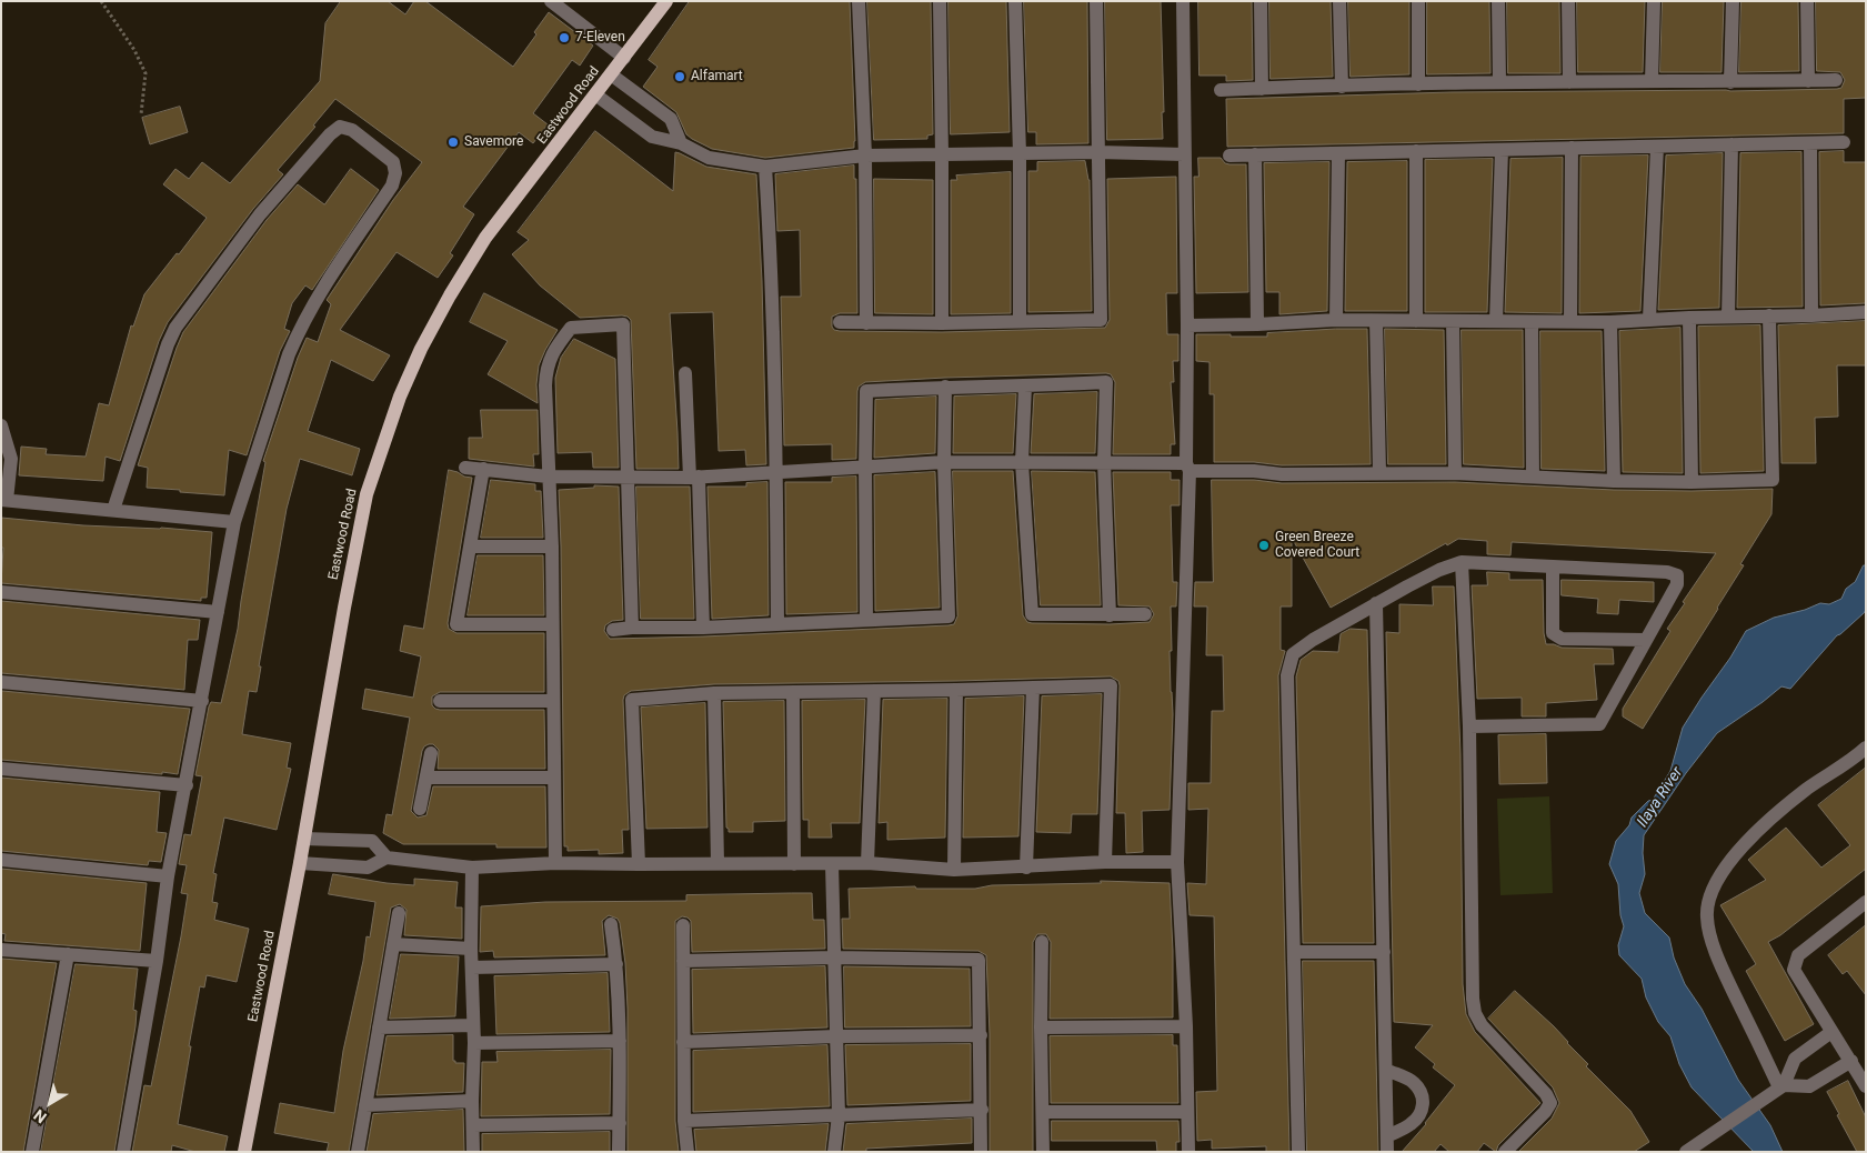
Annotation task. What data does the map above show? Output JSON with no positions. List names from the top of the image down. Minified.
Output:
{"streets":{"main road":["Eastwood Road"]},"water":["Ilaya River"],"places":["7-Eleven","Alfamart","Savemore","Green Breeze Covered Court"],"north":"bottom left"}
